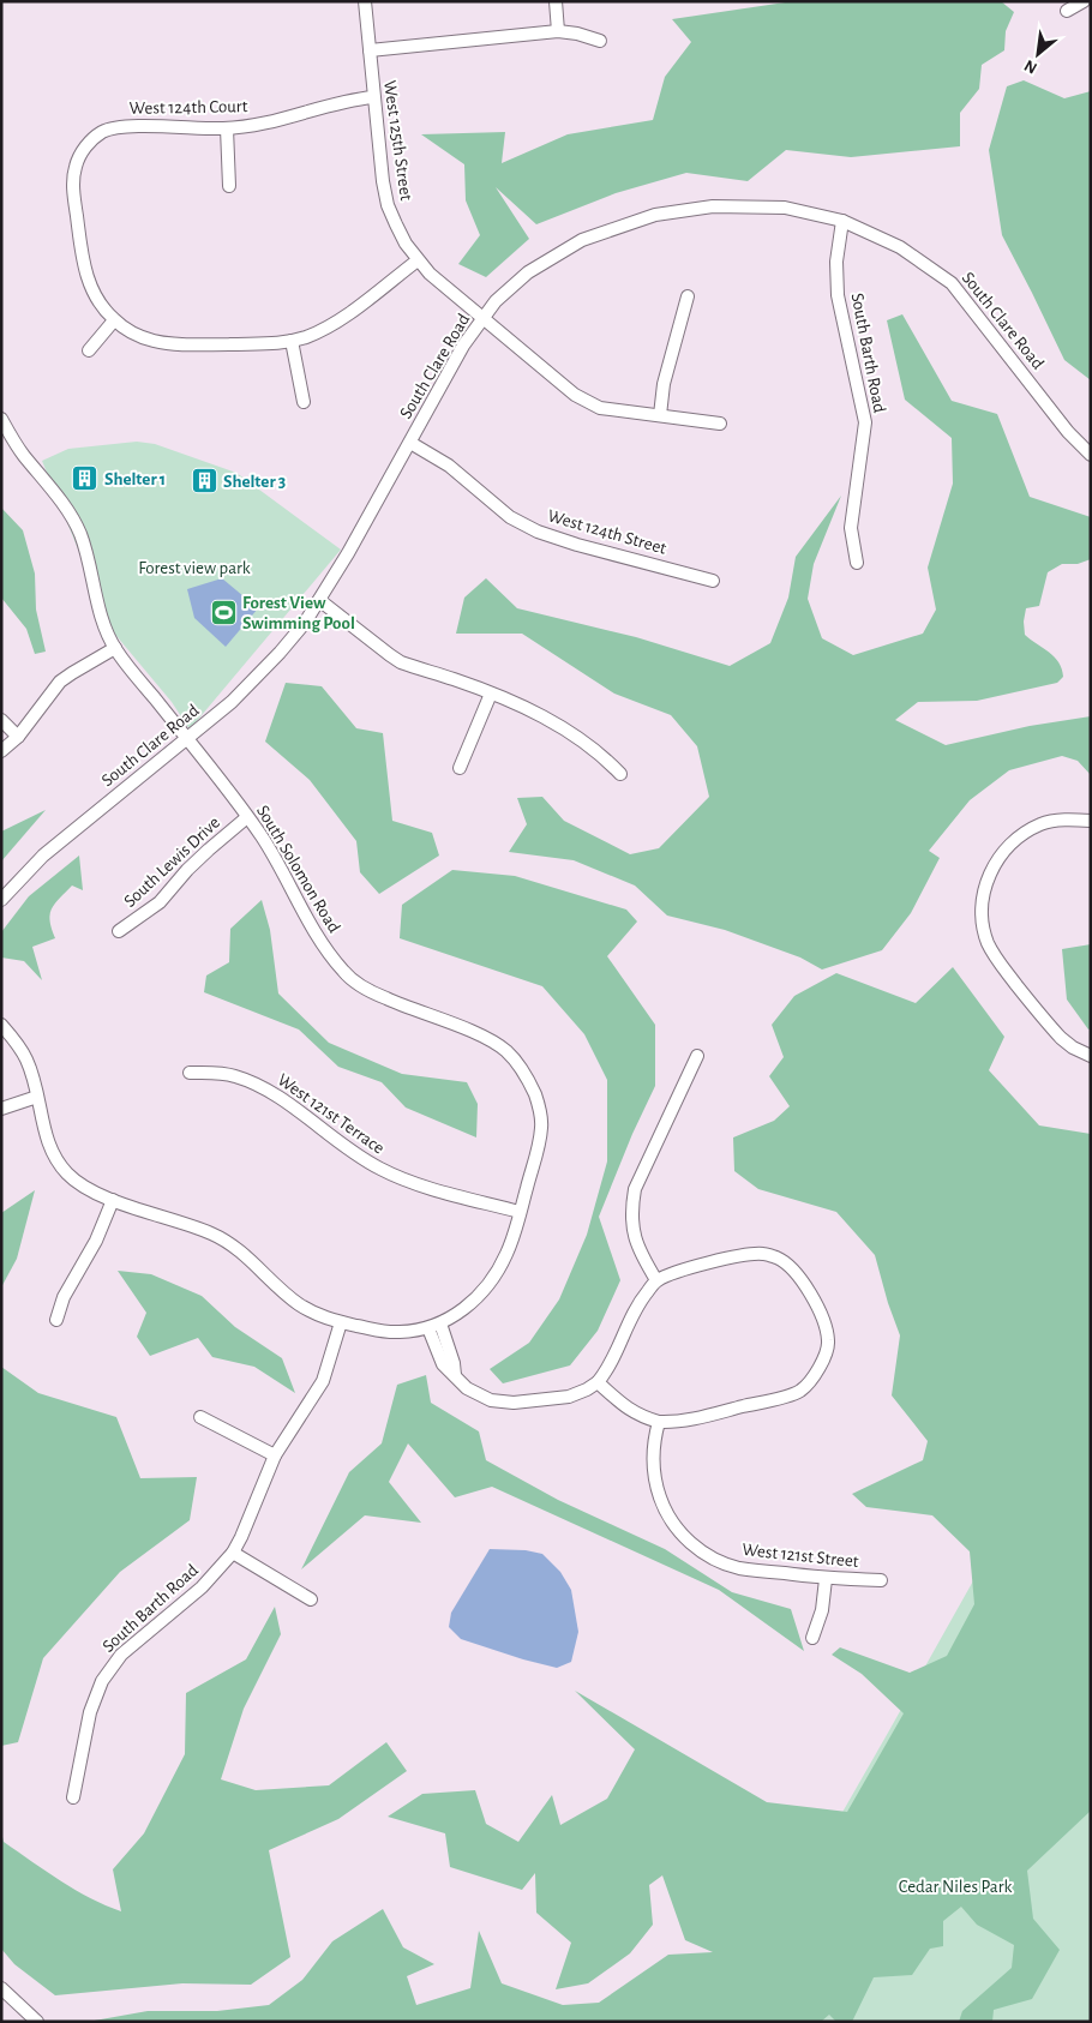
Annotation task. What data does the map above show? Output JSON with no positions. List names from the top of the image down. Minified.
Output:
{"streets":{"street":["West 124th Court","West 125th Street","South Clare Road","South Barth Road","West 124th Street","South Lewis Drive","South Solomon Road","West 121st Terrace","West 121st Street"]},"crossings":[["West 124th Court","West 125th Street"],["West 125th Street","South Clare Road"],["South Clare Road","South Barth Road"],["South Clare Road","West 124th Street"],["South Clare Road","South Solomon Road"],["South Lewis Drive","South Solomon Road"],["South Solomon Road","West 121st Terrace"]],"parks":["Forest view park","Cedar Niles Park"],"places":{"building":["Shelter 1","Shelter 3"],"sports":["Forest View Swimming Pool"]},"north":"bottom left"}
